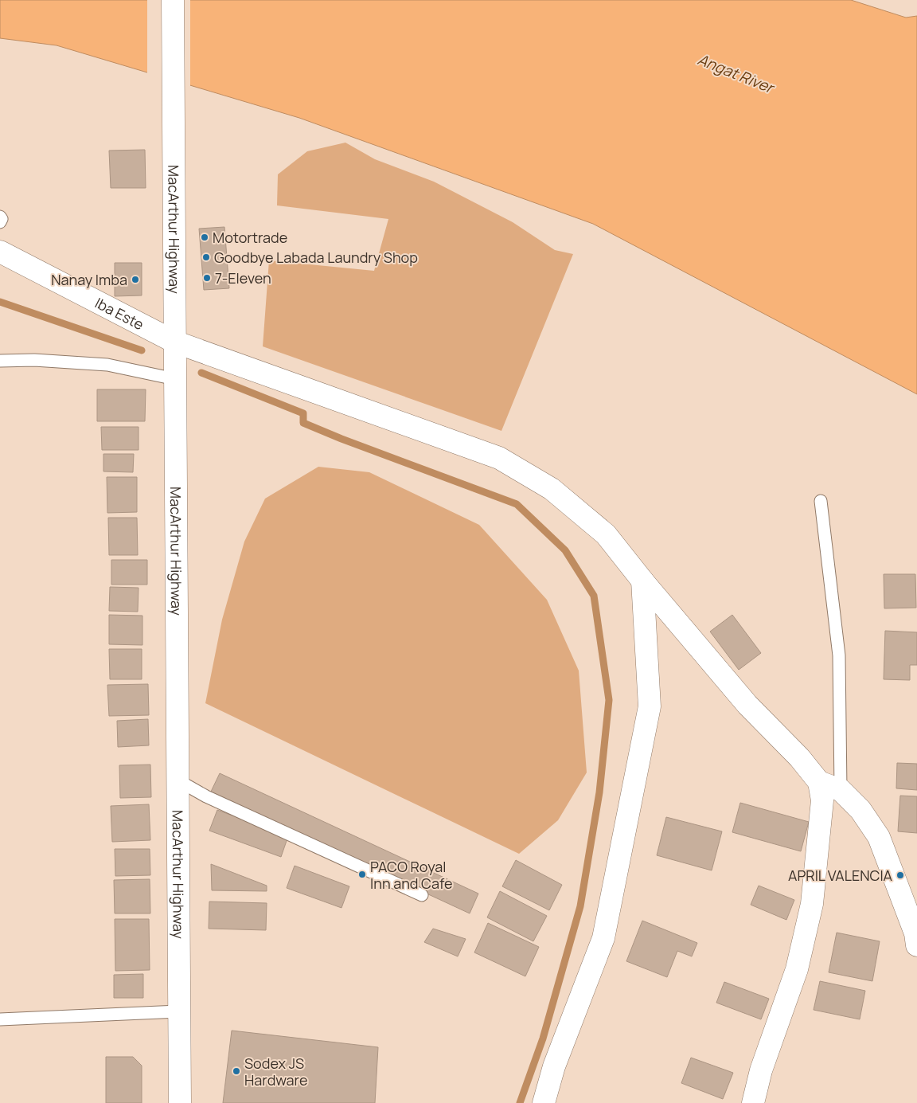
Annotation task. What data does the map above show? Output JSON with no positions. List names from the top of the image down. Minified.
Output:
{"streets":{"main road":["MacArthur Highway","Iba Este"]},"crossings":[["MacArthur Highway","Iba Este"]],"water":["Angat River"],"places":["Motortrade","Goodbye Labada Laundry Shop","7-Eleven","Nanay Imba","PACO Royal Inn and Cafe","APRIL VALENCIA","Sodex JS Hardware"]}
